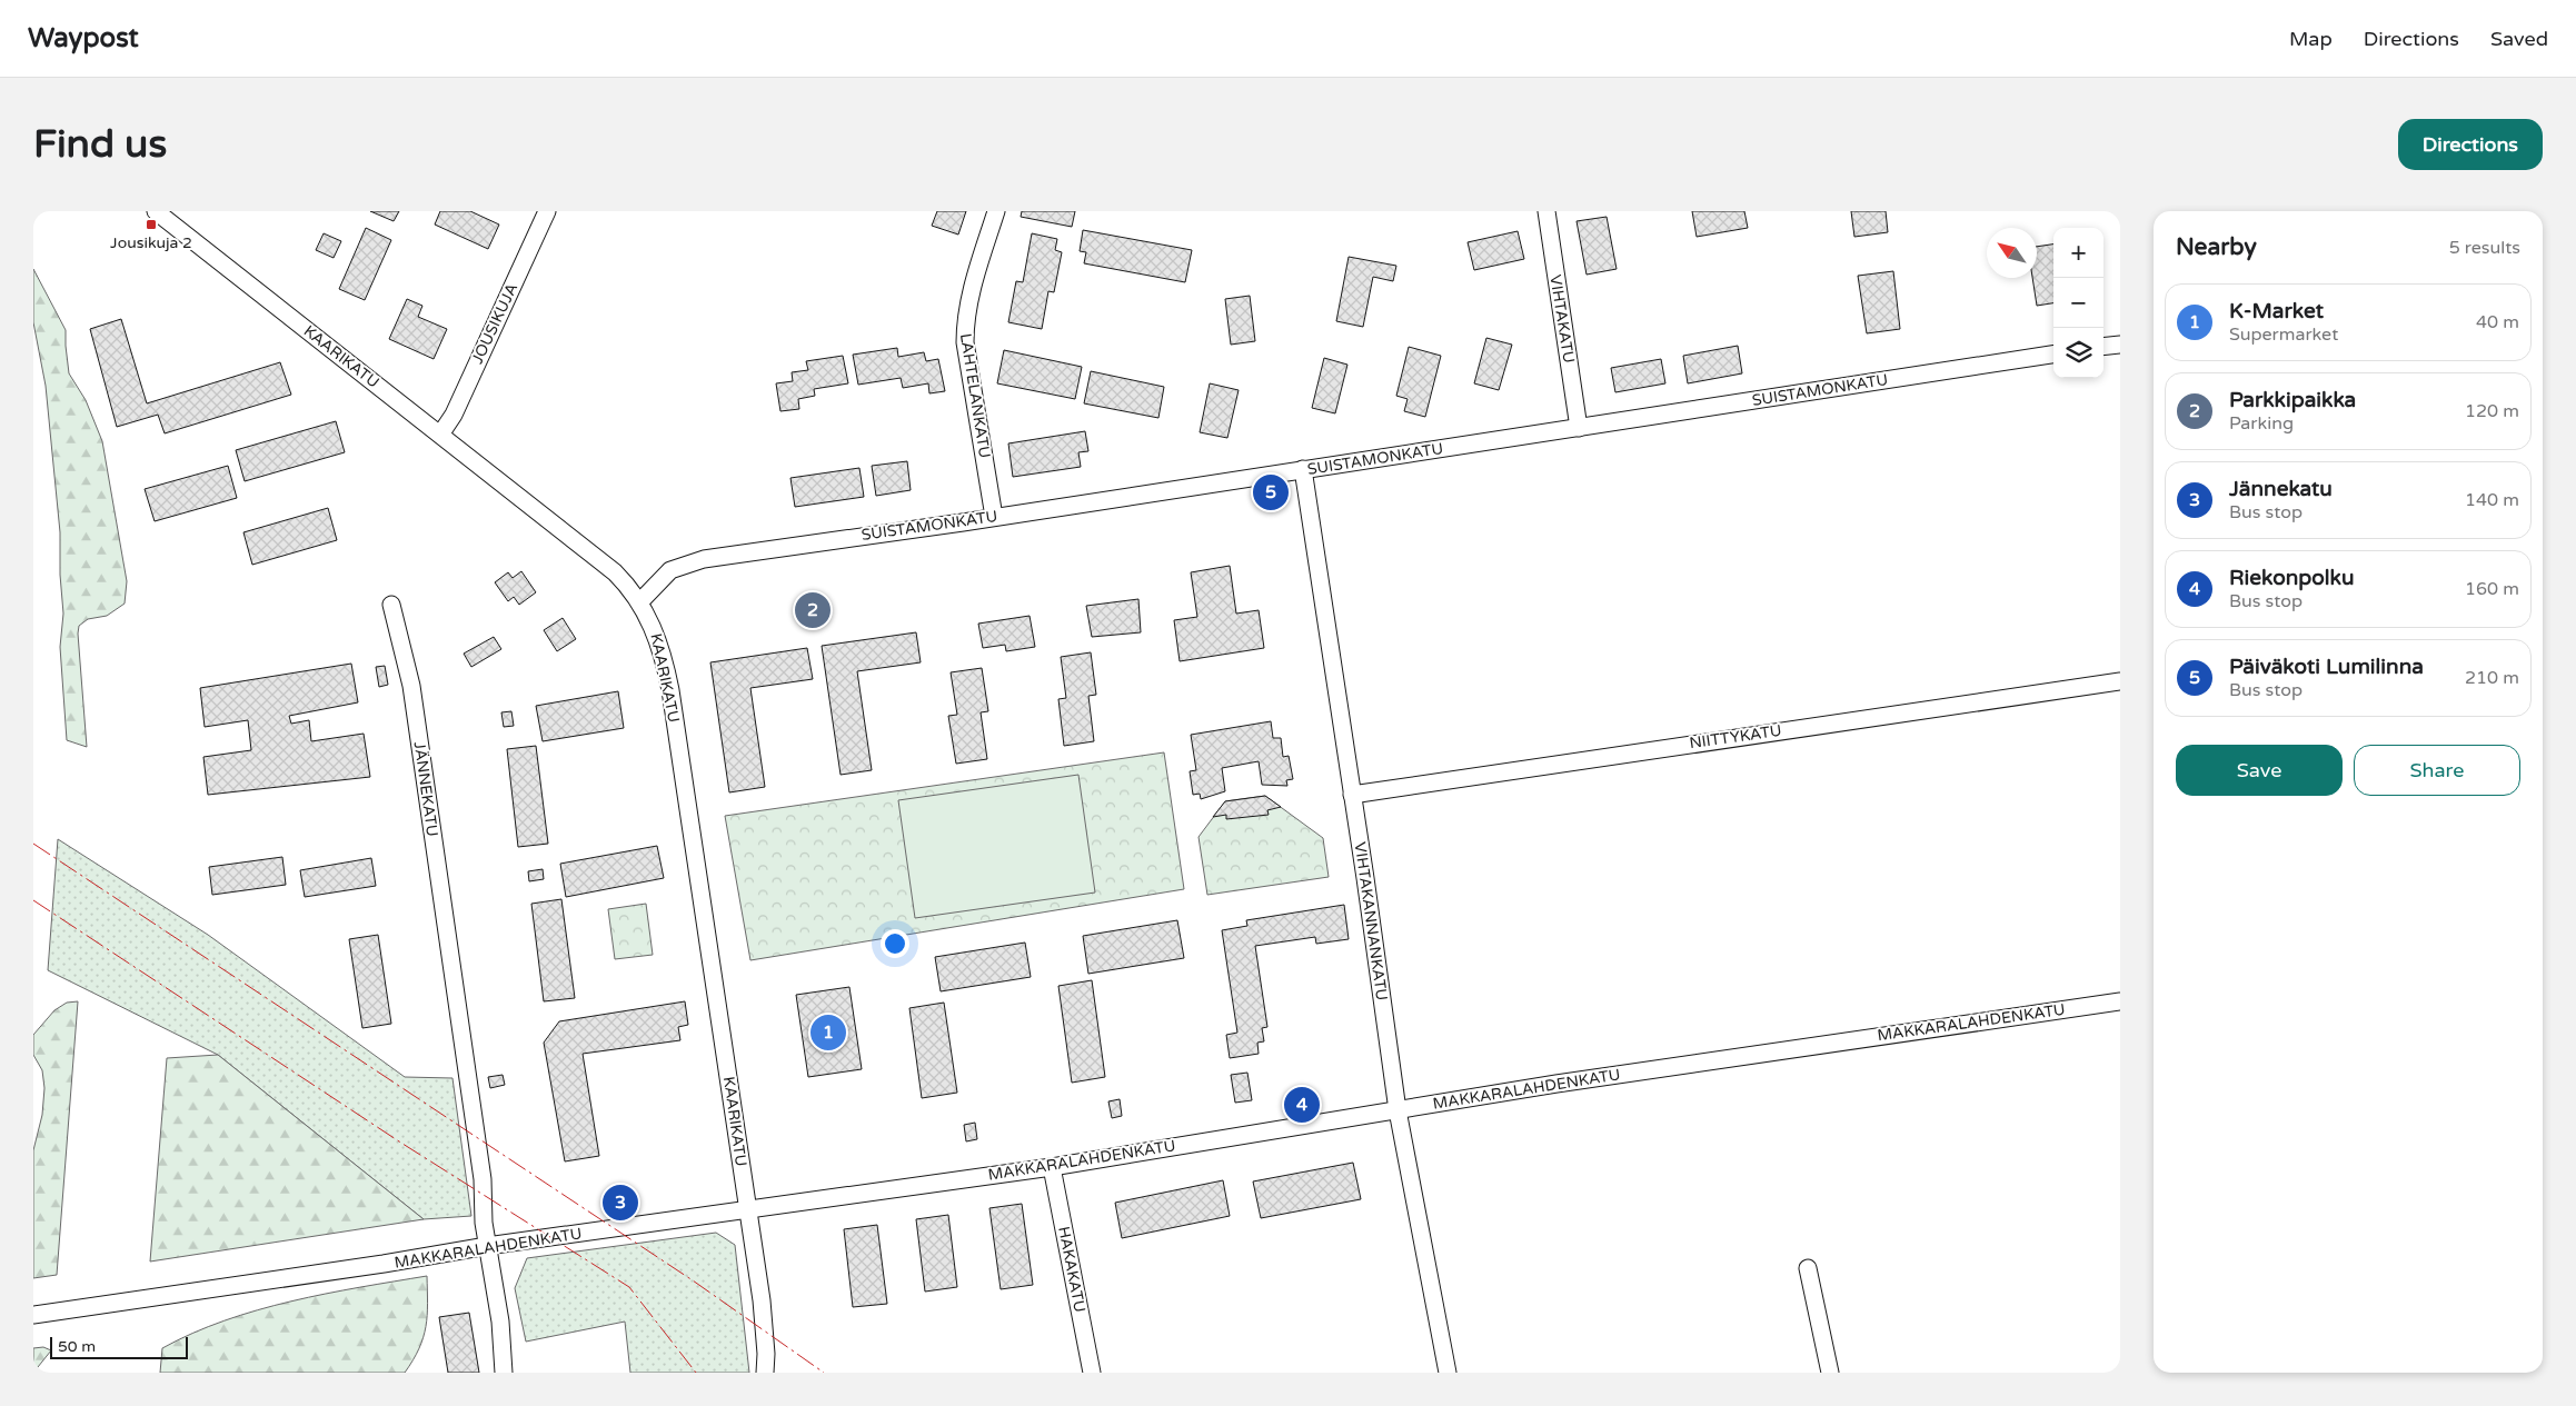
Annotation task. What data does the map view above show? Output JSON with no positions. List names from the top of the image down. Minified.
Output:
{"streets":{"street":["VIHTAKATU","JOUSIKUJA","KAARIKATU","SUISTAMONKATU","LAHTELANKATU","NIITTYKATU","JÄNNEKATU","VIHTAKANNANKATU","MAKKARALAHDENKATU","HAKAKATU"]},"crossings":[["VIHTAKATU","SUISTAMONKATU"],["JOUSIKUJA","KAARIKATU"],["KAARIKATU","SUISTAMONKATU"],["KAARIKATU","MAKKARALAHDENKATU"],["SUISTAMONKATU","LAHTELANKATU"],["SUISTAMONKATU","VIHTAKANNANKATU"],["NIITTYKATU","VIHTAKANNANKATU"],["JÄNNEKATU","MAKKARALAHDENKATU"],["VIHTAKANNANKATU","MAKKARALAHDENKATU"],["MAKKARALAHDENKATU","HAKAKATU"]],"places":{"transit":["Jousikuja 2"]},"scale_bar":"50 m","north":"top left","page":{"header":"Waypost","nav":["Map","Directions","Saved"],"buttons":["Directions",["Save","Share"]],"title":"Find us","heading":["Nearby","5 results"],"map_buttons":["+","−"],"list":[{"mark":"1","name":"K-Market","note":"Supermarket","value":"40 m"},{"mark":"2","name":"Parkkipaikka","note":"Parking","value":"120 m"},{"mark":"3","name":"Jännekatu","note":"Bus stop","value":"140 m"},{"mark":"4","name":"Riekonpolku","note":"Bus stop","value":"160 m"},{"mark":"5","name":"Päiväkoti Lumilinna","note":"Bus stop","value":"210 m"}],"pins":["5","2","1","4","3"],"scale":"50 m"}}
